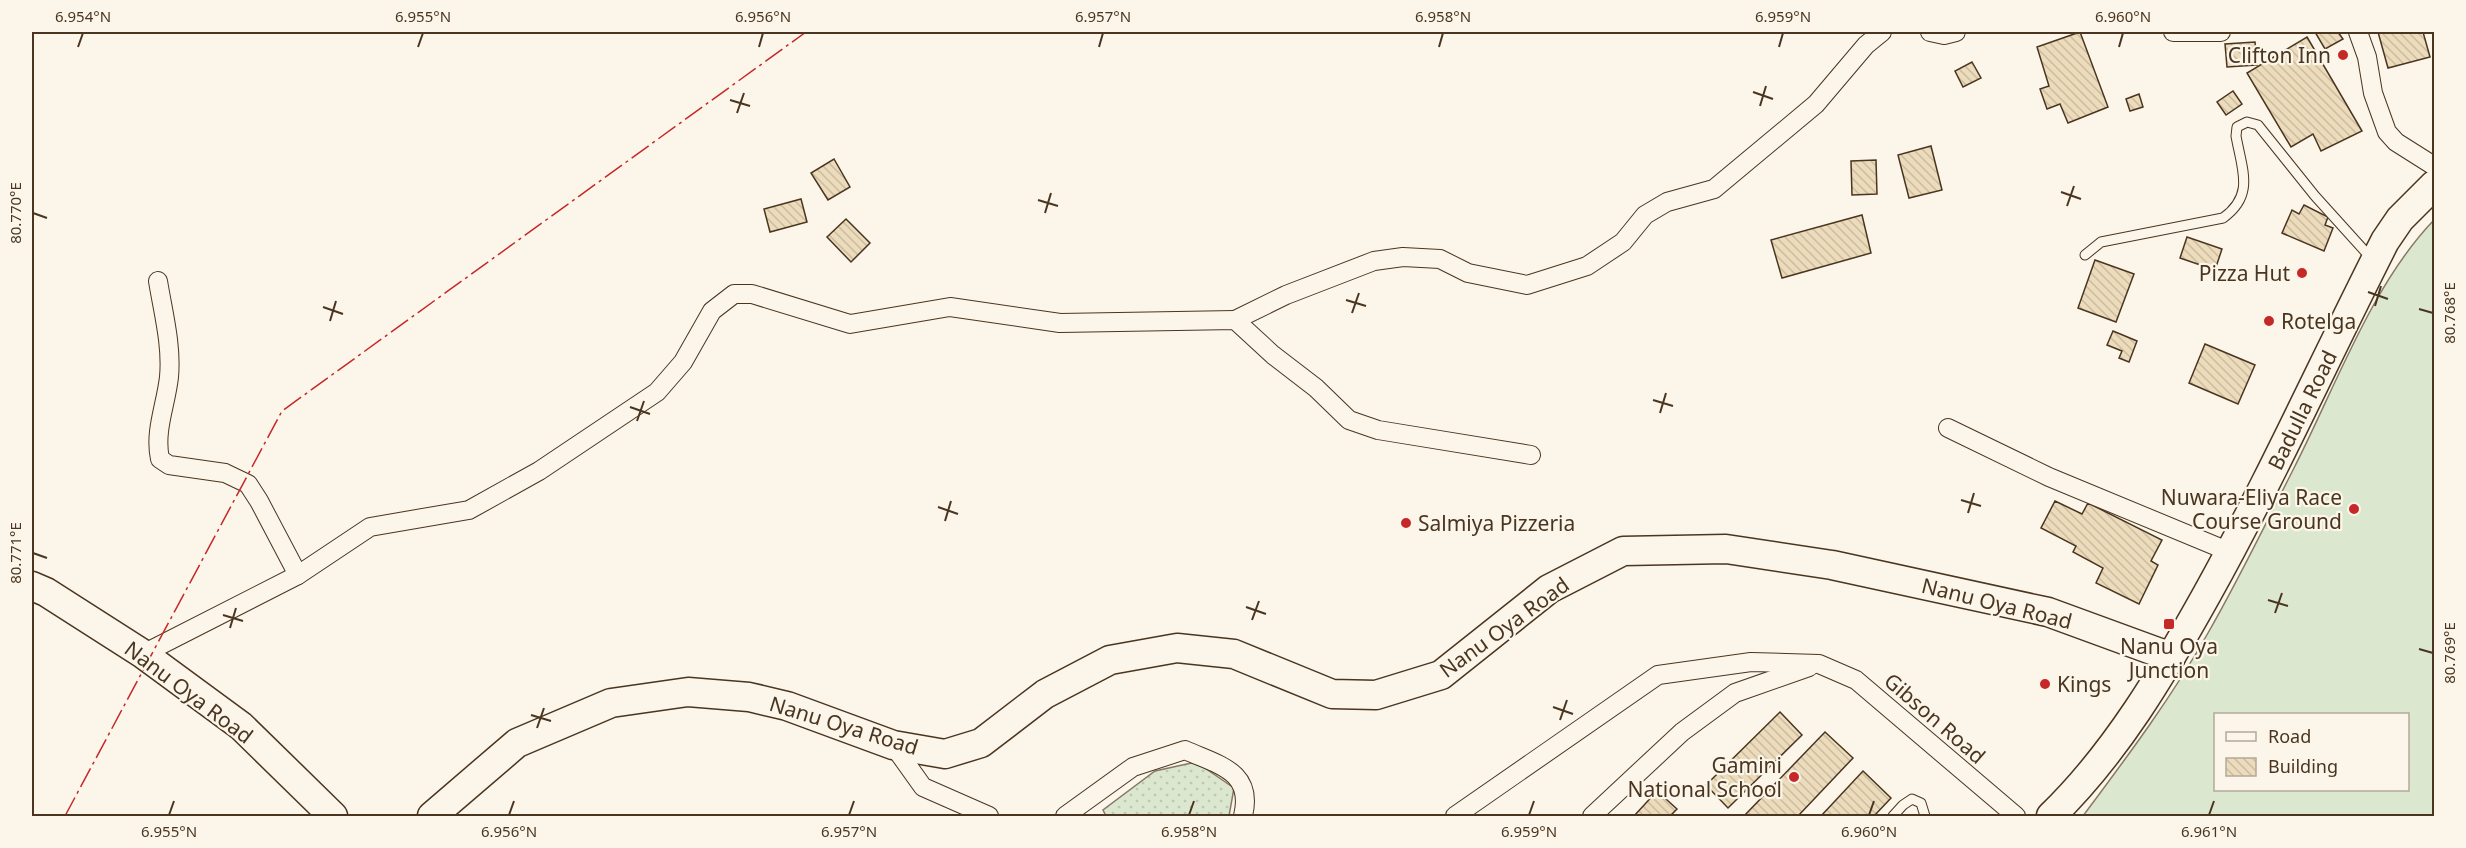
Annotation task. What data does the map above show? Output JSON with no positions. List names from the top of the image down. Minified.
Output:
{"streets":{"highway":["Badulla Road","Nanu Oya Road"],"street":["Gibson Road"]},"crossings":[["Badulla Road","Nanu Oya Road"]],"places":{"other":["Clifton Inn","Pizza Hut","Rotelga","Nuwara-Eliya Race Course Ground","Salmiya Pizzeria","Kings","Gamini National School"],"transit":["Nanu Oya Junction"]},"legend":["Road","Building"],"coordinates":["6.954°N","6.955°N","6.956°N","6.957°N","6.958°N","6.959°N","6.960°N","80.770°E","80.768°E","80.771°E","80.769°E","6.961°N"]}
